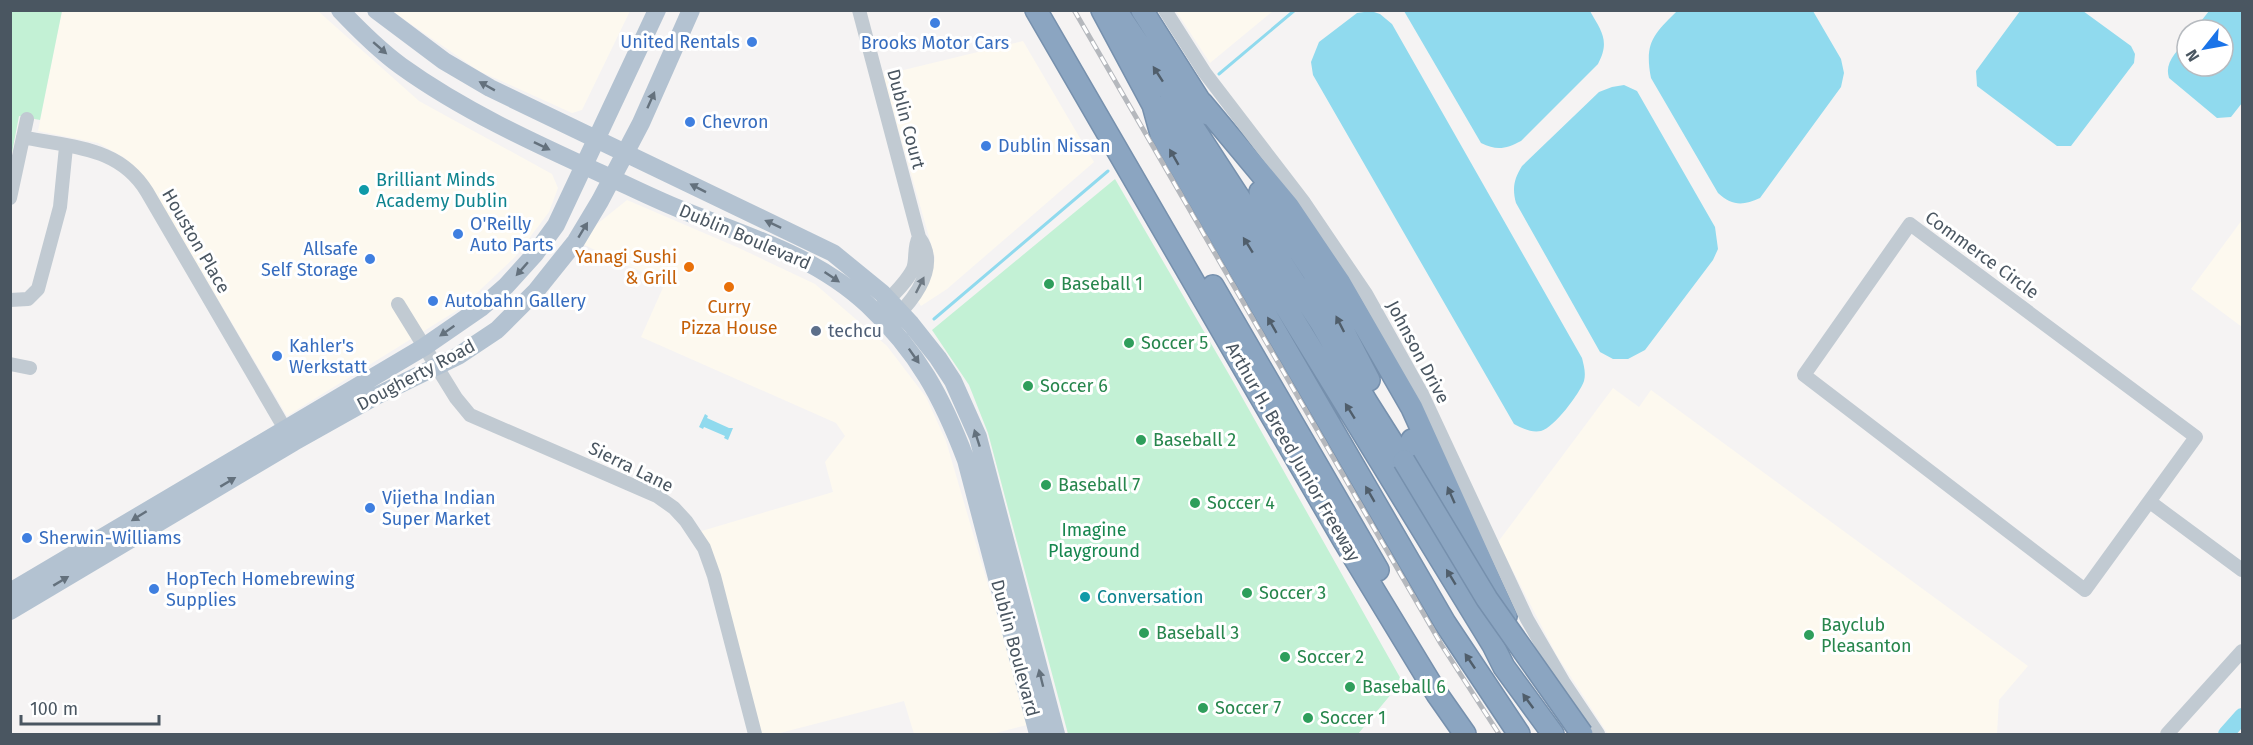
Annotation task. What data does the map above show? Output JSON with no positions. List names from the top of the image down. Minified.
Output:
{"streets":{"highway":["Arthur H. Breed Junior Freeway"],"main road":["Dublin Boulevard","Dougherty Road"],"street":["Dublin Court","Houston Place","Commerce Circle","Johnson Drive","Sierra Lane"]},"crossings":[["Dublin Court","Dublin Boulevard"],["Dublin Boulevard","Dougherty Road"],["Houston Place","Dougherty Road"],["Dougherty Road","Sierra Lane"]],"parks":["Imagine Playground"],"places":["Brooks Motor Cars","United Rentals","Chevron","Dublin Nissan","Brilliant Minds Academy Dublin","O'Reilly Auto Parts","Allsafe Self Storage","Yanagi Sushi & Grill","Baseball 1","Curry Pizza House","Autobahn Gallery","techcu","Soccer 5","Kahler's Werkstatt","Soccer 6","Baseball 2","Baseball 7","Soccer 4","Vijetha Indian Super Market","Sherwin-Williams","HopTech Homebrewing Supplies","Soccer 3","Conversation","Baseball 3","Bayclub Pleasanton","Soccer 2","Baseball 6","Soccer 7","Soccer 1"],"scale_bar":"100 m","north":"bottom left"}
